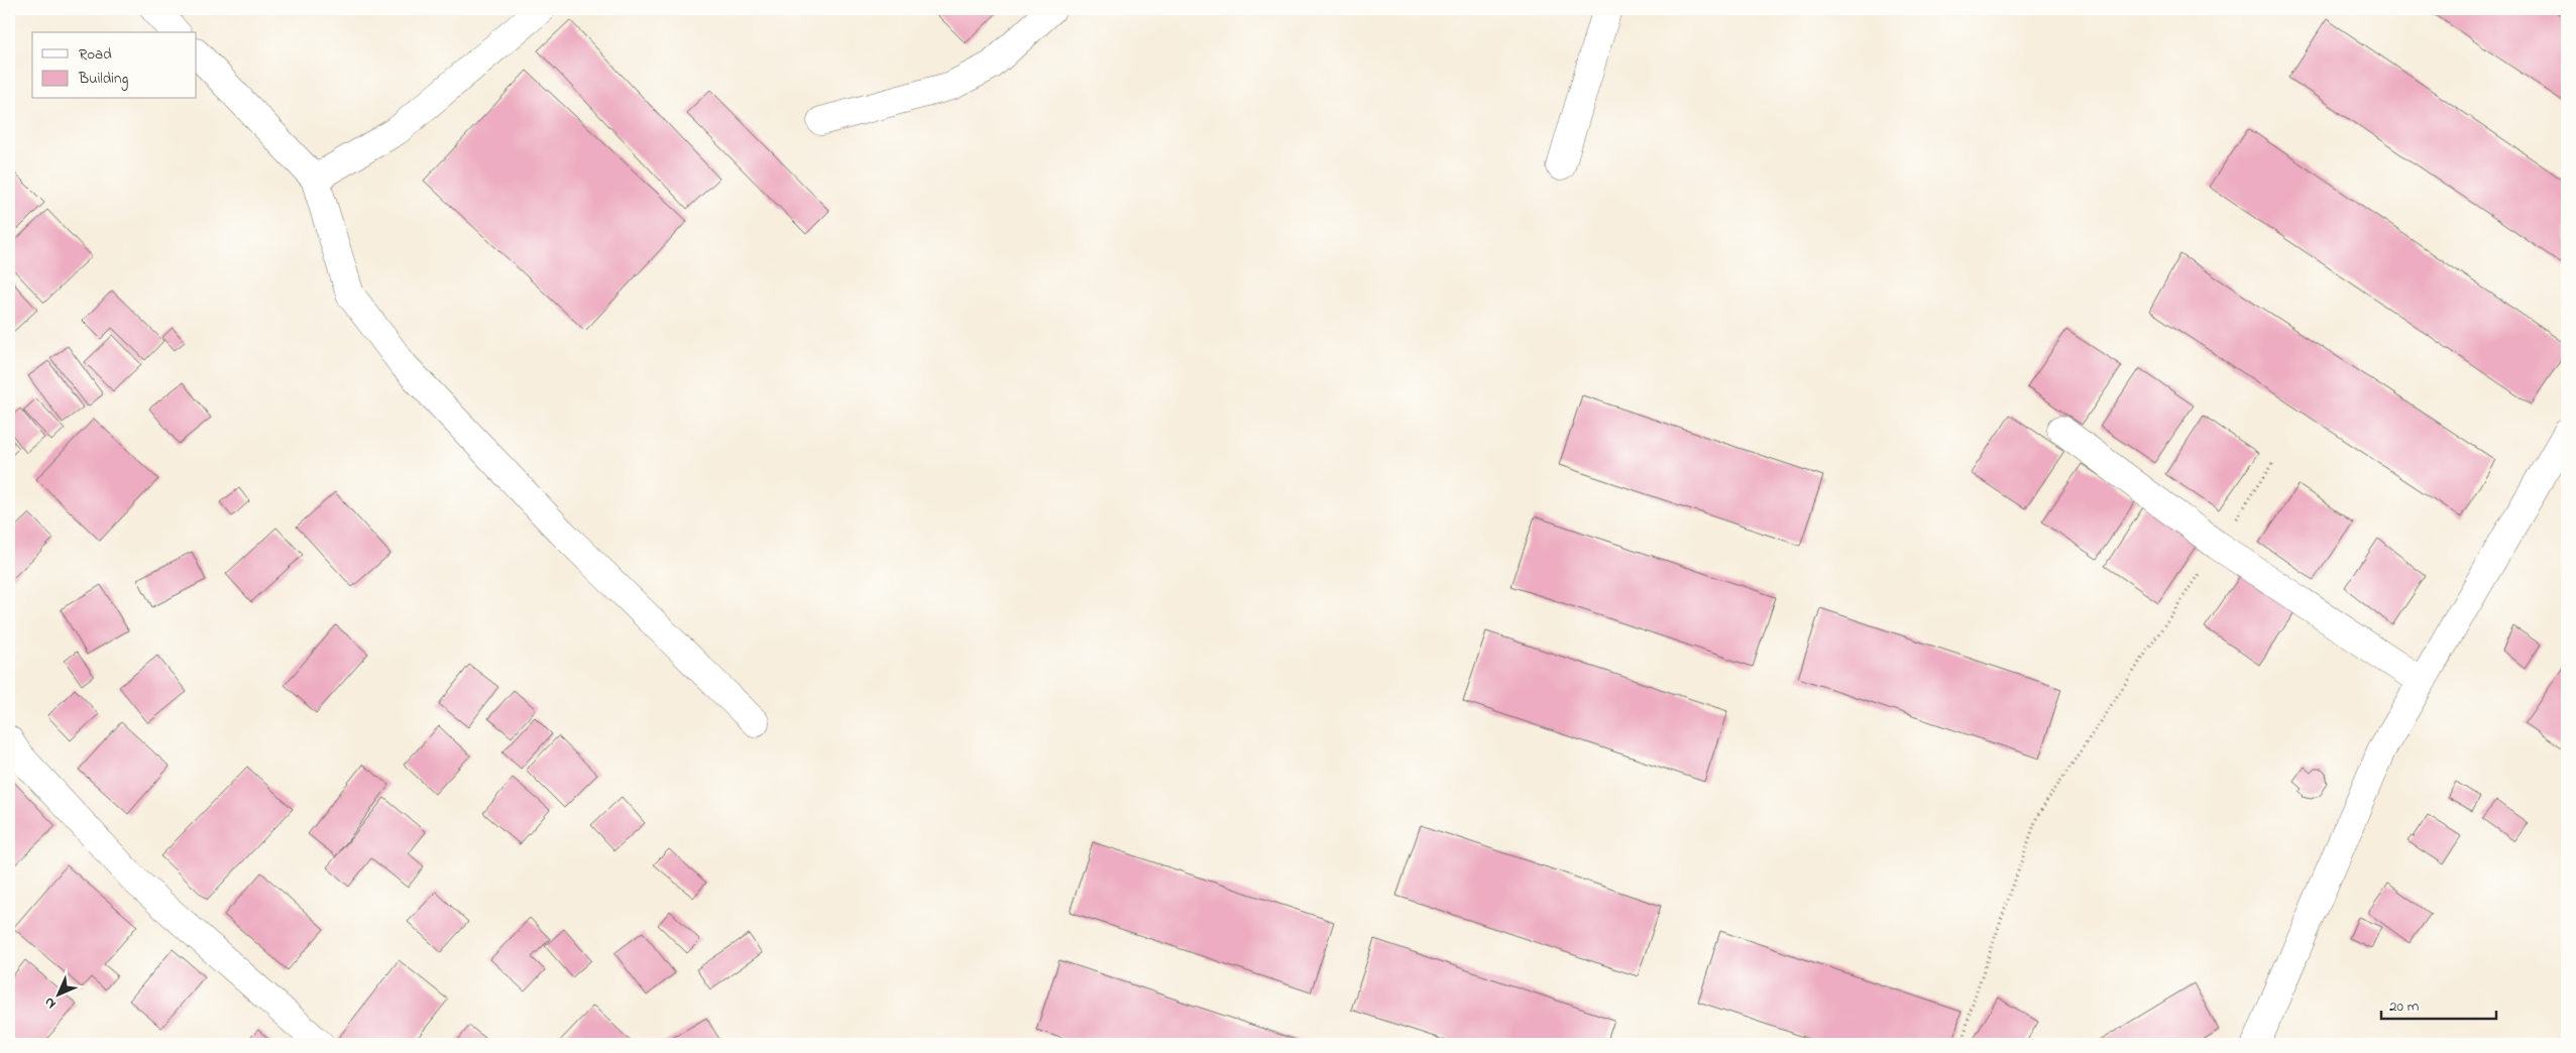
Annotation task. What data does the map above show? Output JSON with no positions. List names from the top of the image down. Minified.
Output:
{"legend":["Road","Building"],"scale_bar":"20 m","north":"bottom left"}
